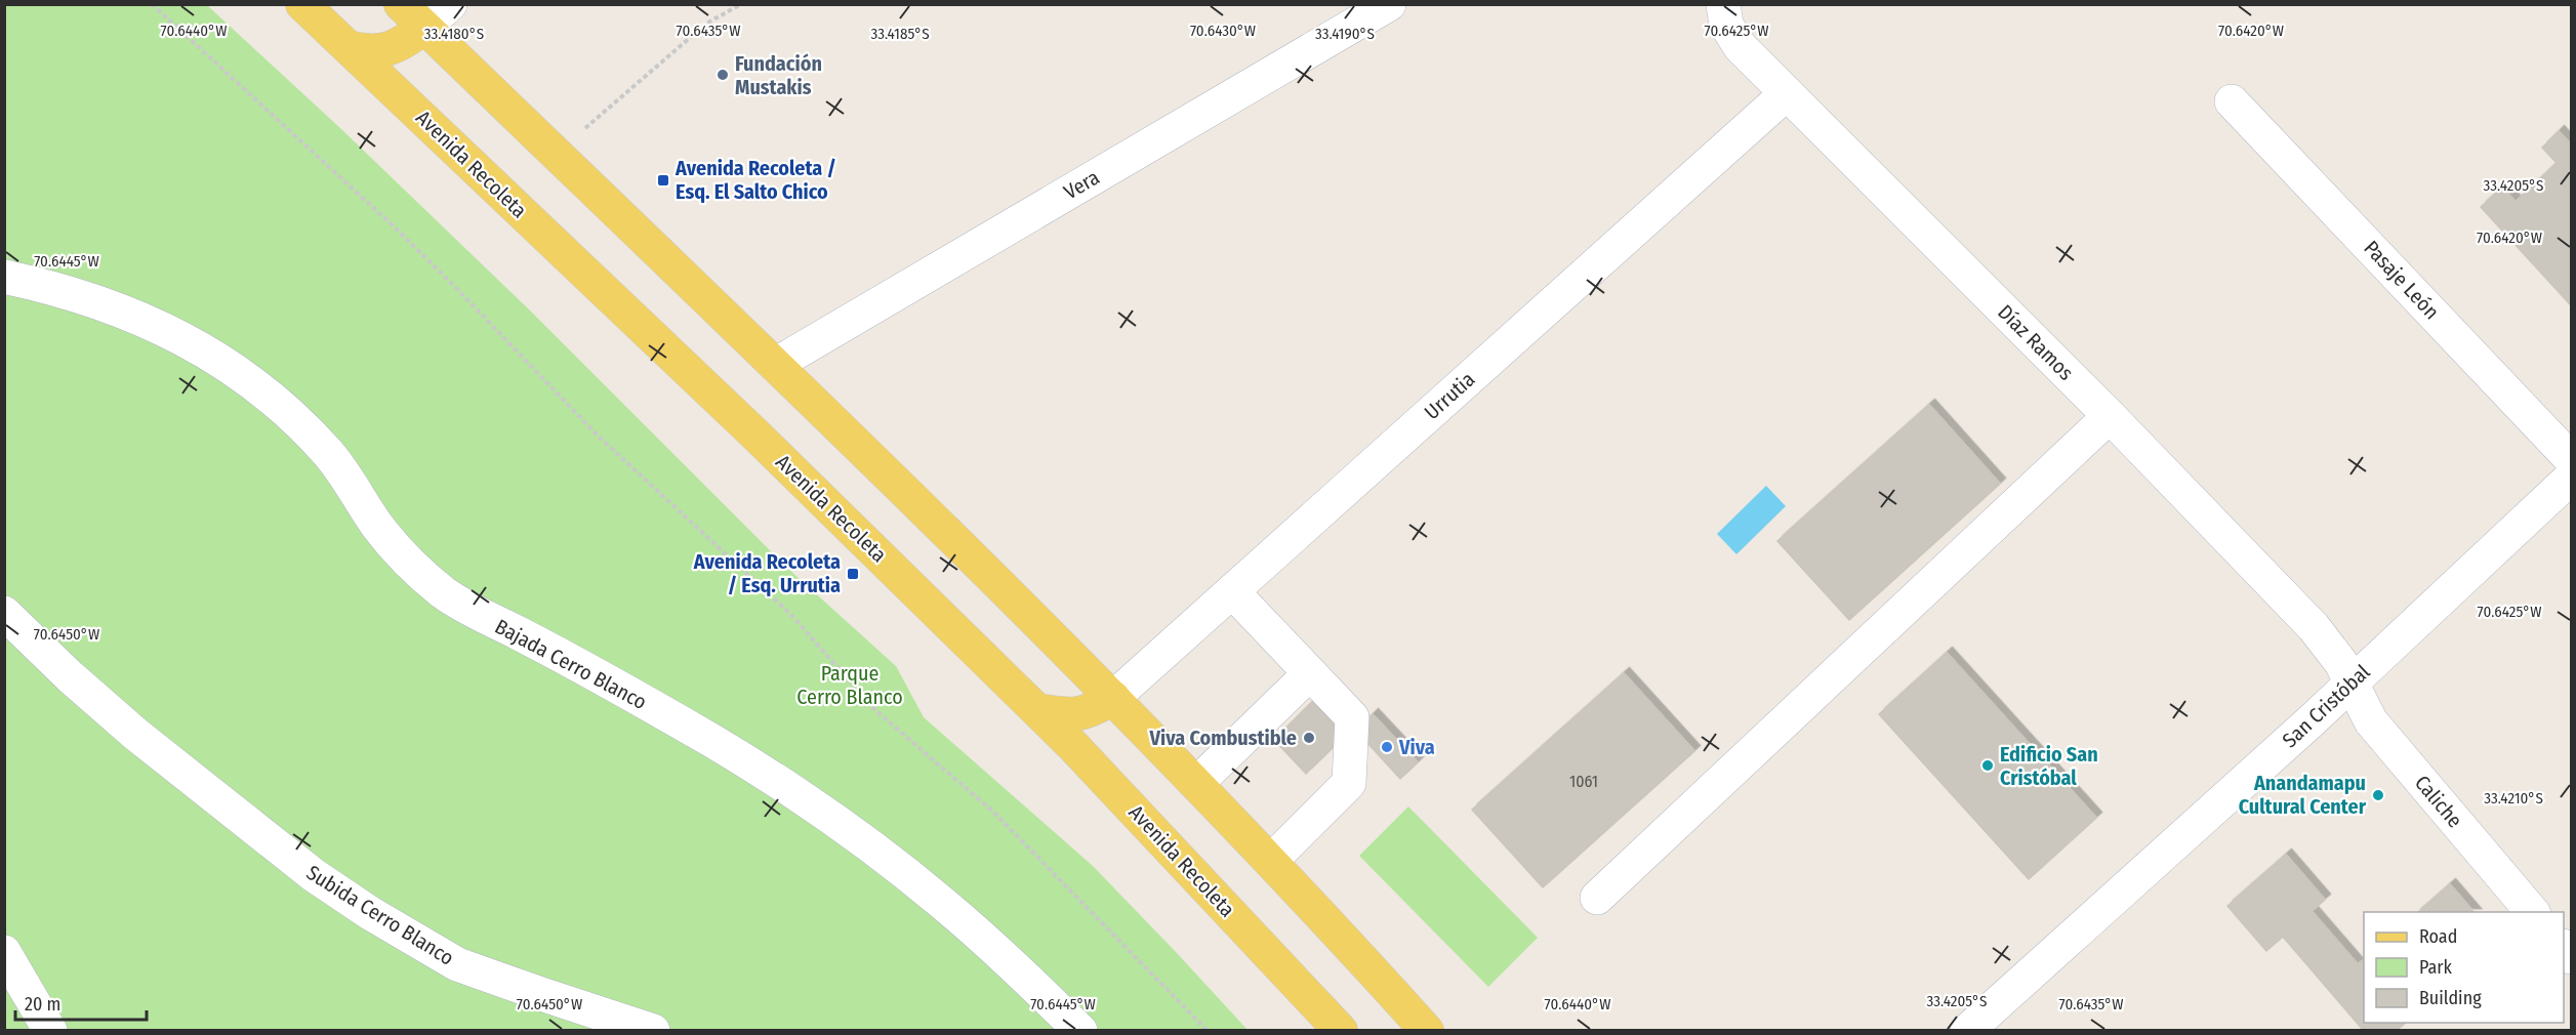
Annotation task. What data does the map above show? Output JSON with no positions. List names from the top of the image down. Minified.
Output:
{"streets":{"main road":["Avenida Recoleta"],"street":["Vera","Pasaje León","Díaz Ramos","Urrutia","Bajada Cerro Blanco","San Cristóbal","Caliche","Subida Cerro Blanco"]},"crossings":[["Díaz Ramos","Urrutia"],["Díaz Ramos","San Cristóbal"],["Díaz Ramos","Caliche"],["San Cristóbal","Caliche"]],"parks":["Parque Cerro Blanco"],"places":{"other":["Fundación Mustakis","Viva Combustible","Viva","Edificio San Cristóbal","Anandamapu Cultural Center"],"transit":["Avenida Recoleta / Esq. El Salto Chico","Avenida Recoleta / Esq. Urrutia"]},"house_numbers":["1061"],"legend":["Road","Park","Building"],"scale_bar":"20 m","coordinates":["70.6425°W","70.6420°W","70.6440°W","70.6435°W","70.6430°W","33.4180°S","33.4185°S","33.4190°S","33.4205°S","70.6445°W","70.6450°W","33.4210°S"]}
